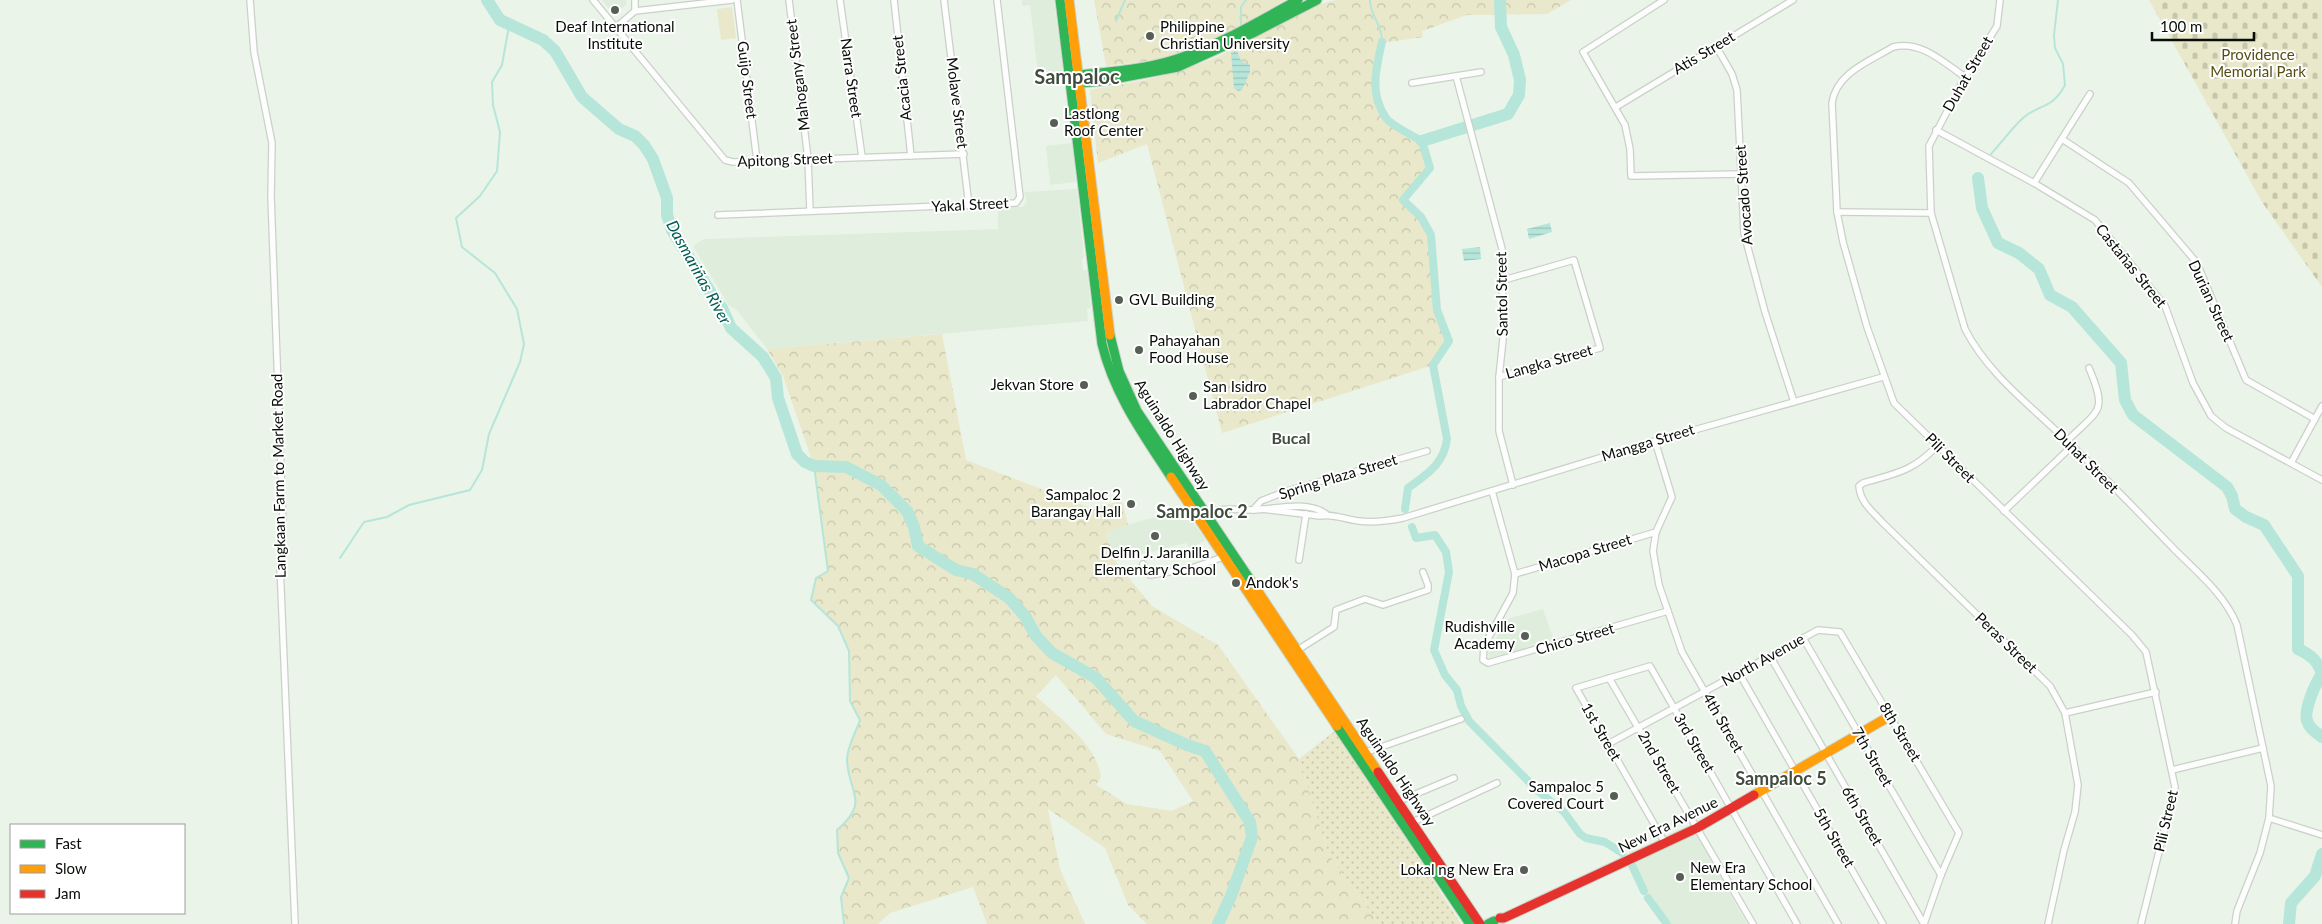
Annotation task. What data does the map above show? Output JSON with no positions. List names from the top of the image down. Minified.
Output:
{"streets":{"main road":["Aguinaldo Highway","New Era Avenue"],"street":["Atis Street","Duhat Street","Mahogany Street","Narra Street","Acacia Street","Guijo Street","Molave Street","Apitong Street","Avocado Street","Yakal Street","Castañas Street","Santol Street","Durian Street","Langka Street","Mangga Street","Pili Street","Langkaan Farm to Market Road","Spring Plaza Street","Macopa Street","Chico Street","Peras Street","North Avenue","4th Street","1st Street","8th Street","3rd Street","7th Street","2nd Street","6th Street","5th Street"]},"crossings":[["Atis Street","Avocado Street"],["Duhat Street","Castañas Street"],["Duhat Street","Pili Street"],["Mahogany Street","Apitong Street"],["Mahogany Street","Yakal Street"],["Narra Street","Apitong Street"],["Acacia Street","Apitong Street"],["Guijo Street","Apitong Street"],["Molave Street","Apitong Street"],["Molave Street","Yakal Street"],["Avocado Street","Mangga Street"],["Santol Street","Langka Street"],["Santol Street","Mangga Street"],["Mangga Street","Pili Street"],["Mangga Street","4th Street"],["Pili Street","Peras Street"],["Macopa Street","Chico Street"],["Macopa Street","4th Street"],["Chico Street","4th Street"],["North Avenue","4th Street"],["North Avenue","1st Street"],["North Avenue","8th Street"],["North Avenue","3rd Street"],["North Avenue","7th Street"],["North Avenue","2nd Street"],["North Avenue","6th Street"],["North Avenue","5th Street"],["4th Street","New Era Avenue"],["1st Street","3rd Street"],["1st Street","2nd Street"],["1st Street","New Era Avenue"],["8th Street","7th Street"],["8th Street","New Era Avenue"],["3rd Street","New Era Avenue"],["7th Street","New Era Avenue"],["2nd Street","New Era Avenue"],["6th Street","New Era Avenue"],["New Era Avenue","5th Street"]],"districts":["Sampaloc","Bucal","Sampaloc 2","Sampaloc 5"],"water":["Dasmariñas River"],"parks":["Providence Memorial Park"],"places":["Deaf International Institute","Philippine Christian University","Lastlong Roof Center","GVL Building","Pahayahan Food House","Jekvan Store","San Isidro Labrador Chapel","Sampaloc 2 Barangay Hall","Delfin J. Jaranilla Elementary School","Andok's","Rudishville Academy","Sampaloc 5 Covered Court","Lokal ng New Era","New Era Elementary School"],"legend":["Fast","Slow","Jam"],"scale_bar":"100 m"}
